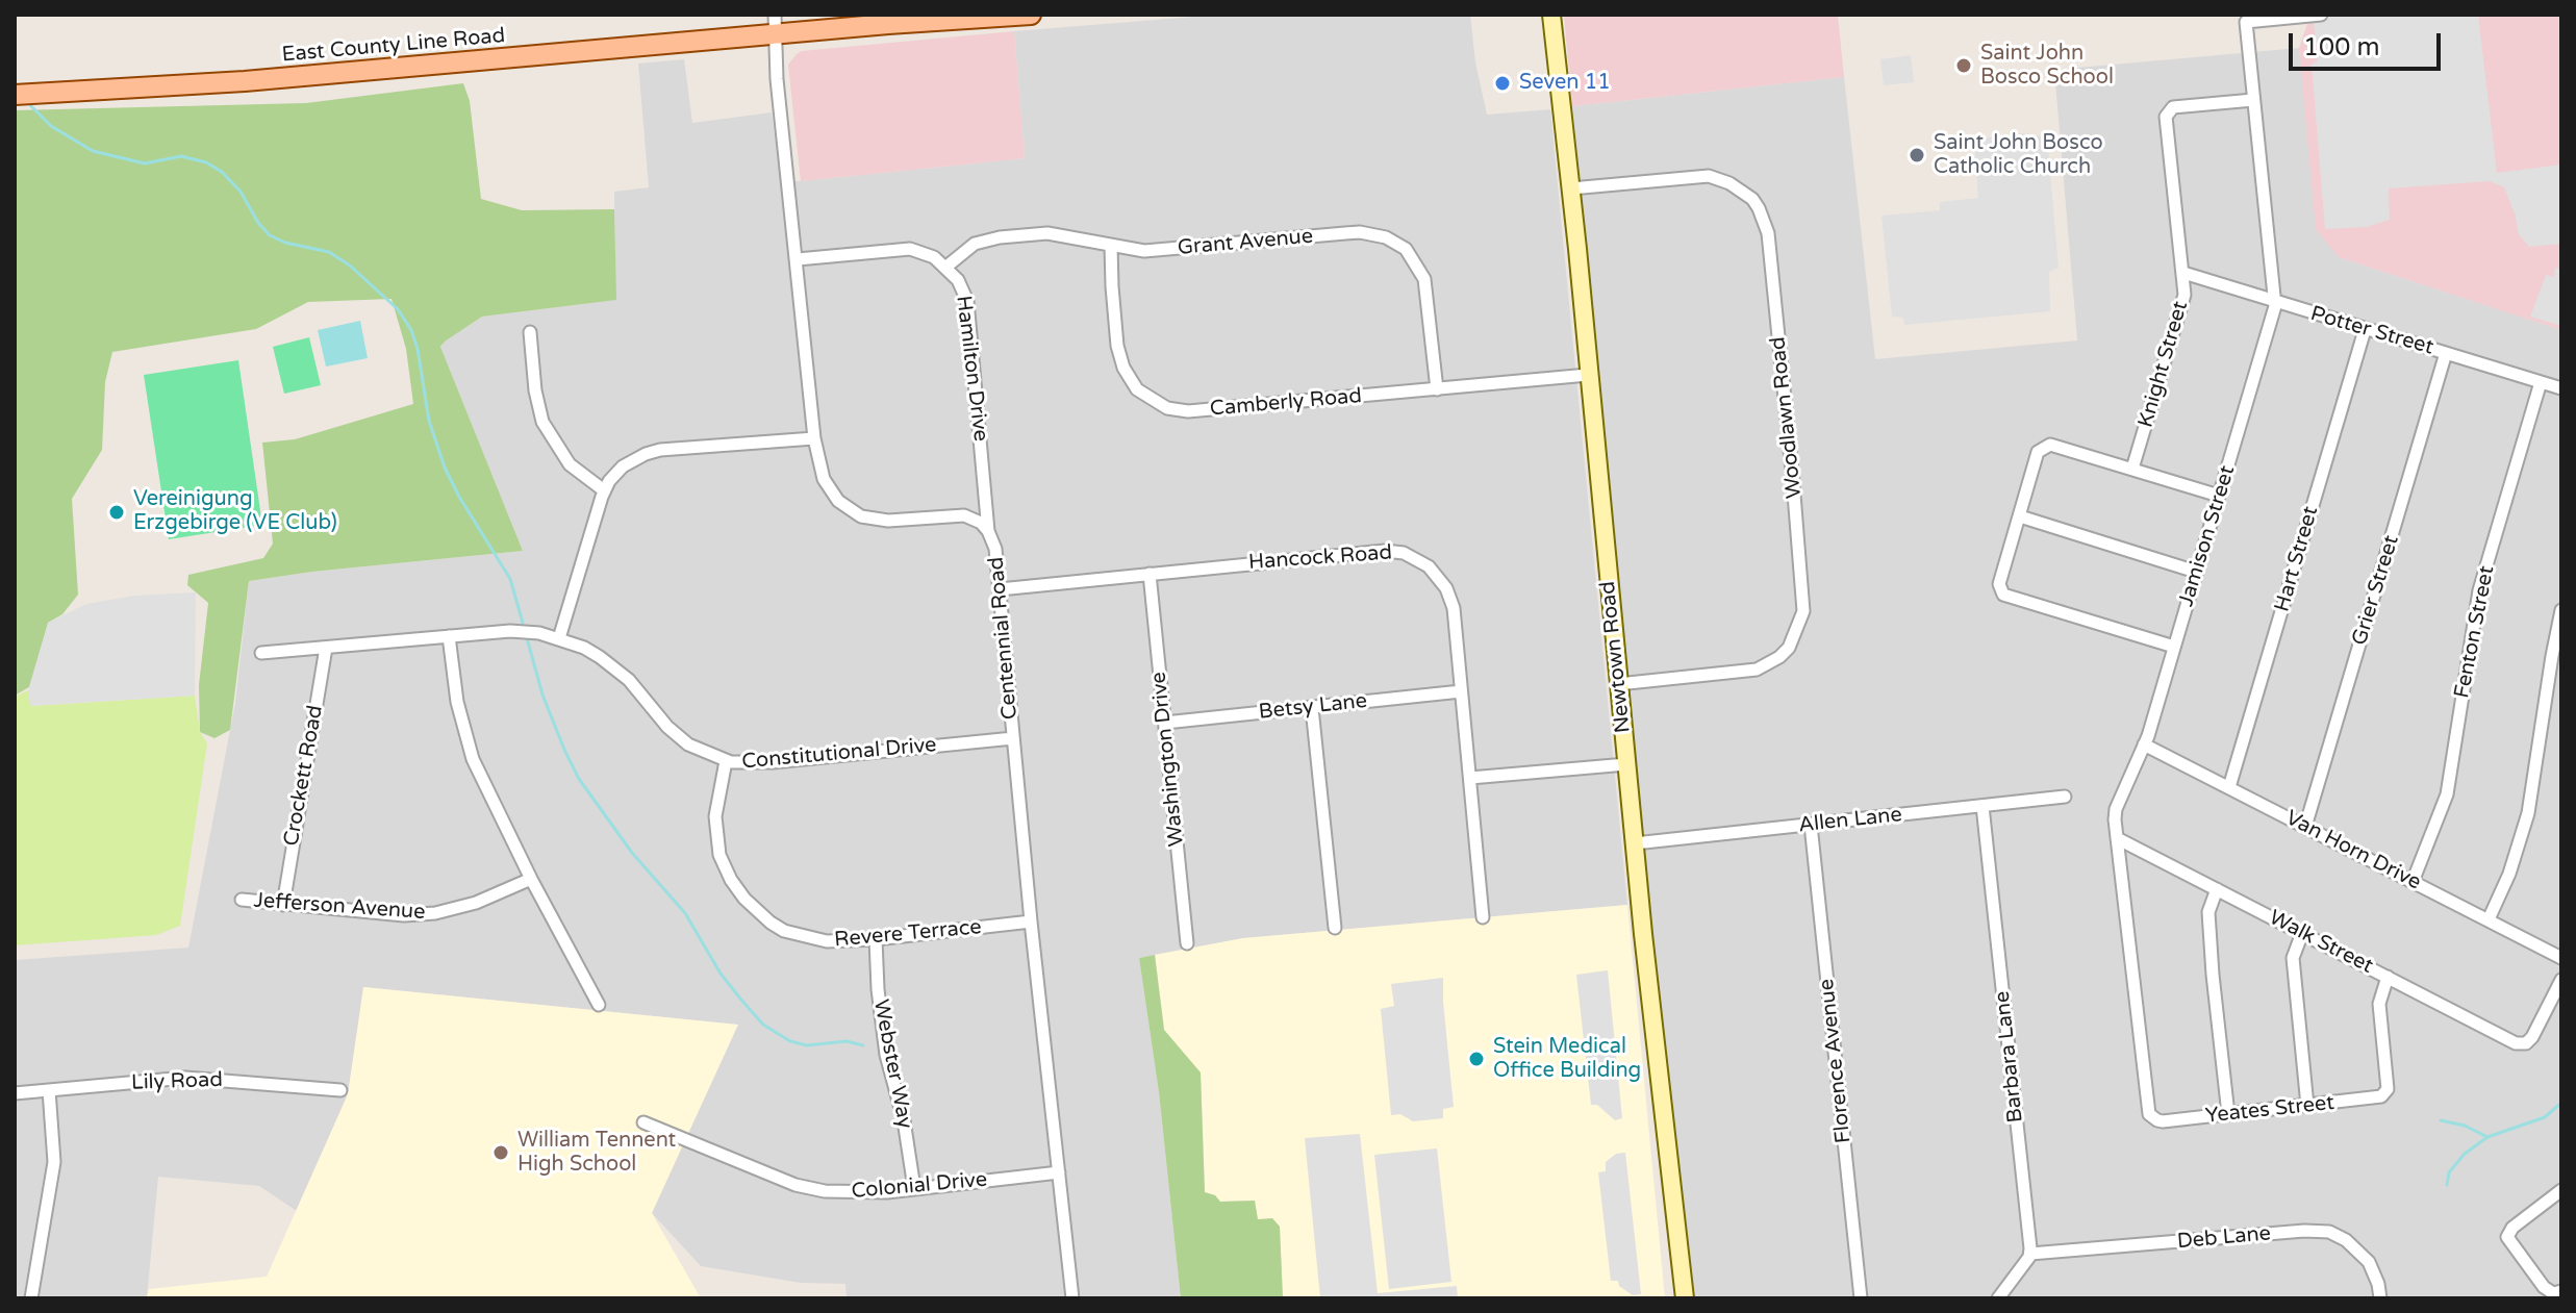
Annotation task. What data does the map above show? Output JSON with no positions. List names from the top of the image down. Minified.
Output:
{"streets":{"main road":["East County Line Road"],"street":["Grant Avenue","Potter Street","Knight Street","Hamilton Drive","Camberly Road","Woodlawn Road","Jamison Street","Hancock Road","Hart Street","Grier Street","Fenton Street","Centennial Road","Newtown Road","Betsy Lane","Constitutional Drive","Washington Drive","Crockett Road","Allen Lane","Van Horn Drive","Jefferson Avenue","Revere Terrace","Walk Street","Barbara Lane","Florence Avenue","Webster Way","Lily Road","Yeates Street","Colonial Drive","Deb Lane"]},"crossings":[["East County Line Road","Centennial Road"],["Grant Avenue","Hamilton Drive"],["Grant Avenue","Camberly Road"],["Potter Street","Knight Street"],["Potter Street","Jamison Street"],["Potter Street","Hart Street"],["Potter Street","Grier Street"],["Potter Street","Fenton Street"],["Knight Street","Jamison Street"],["Hamilton Drive","Centennial Road"],["Camberly Road","Newtown Road"],["Woodlawn Road","Newtown Road"],["Jamison Street","Van Horn Drive"],["Jamison Street","Walk Street"],["Jamison Street","Yeates Street"],["Hancock Road","Centennial Road"],["Hancock Road","Betsy Lane"],["Hancock Road","Washington Drive"],["Hart Street","Van Horn Drive"],["Grier Street","Van Horn Drive"],["Fenton Street","Van Horn Drive"],["Centennial Road","Constitutional Drive"],["Centennial Road","Revere Terrace"],["Centennial Road","Colonial Drive"],["Newtown Road","Allen Lane"],["Betsy Lane","Washington Drive"],["Constitutional Drive","Crockett Road"],["Constitutional Drive","Revere Terrace"],["Crockett Road","Jefferson Avenue"],["Allen Lane","Barbara Lane"],["Allen Lane","Florence Avenue"],["Revere Terrace","Webster Way"],["Walk Street","Yeates Street"],["Barbara Lane","Deb Lane"],["Webster Way","Colonial Drive"]],"places":["Saint John Bosco School","Seven 11","Saint John Bosco Catholic Church","Vereinigung Erzgebirge (VE Club)","Stein Medical Office Building","William Tennent High School"],"scale_bar":"100 m"}
